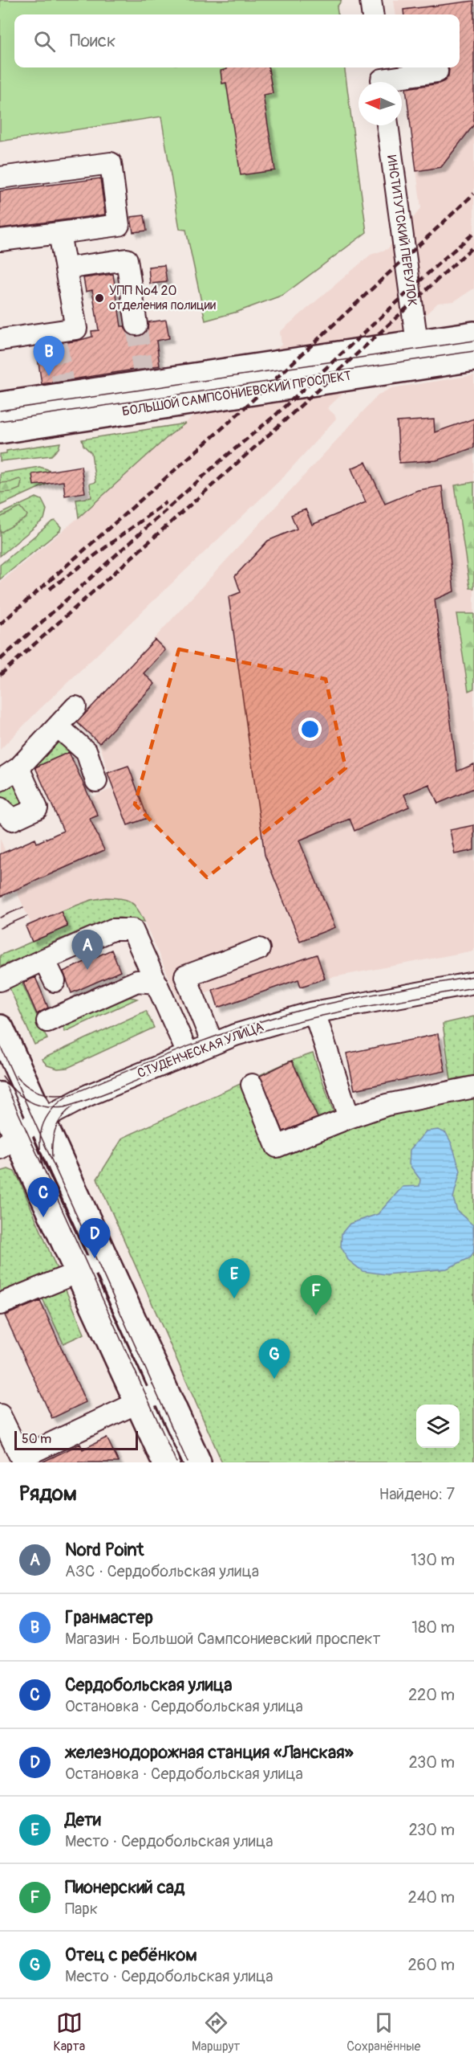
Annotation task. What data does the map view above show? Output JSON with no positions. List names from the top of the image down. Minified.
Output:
{"streets":{"main road":["БОЛЬШОЙ САМПСОНИЕВСКИЙ ПРОСПЕКТ"],"street":["ИНСТИТУТСКИЙ ПЕРЕУЛОК","СТУДЕНЧЕСКАЯ УЛИЦА"]},"crossings":[["ИНСТИТУТСКИЙ ПЕРЕУЛОК","БОЛЬШОЙ САМПСОНИЕВСКИЙ ПРОСПЕКТ"]],"places":["УПП №4 20 отделения полиции"],"scale_bar":"50 m","north":"left","page":{"search":"Поиск","pins":["B","A","C","D","E","F","G"],"scale":"50 m","heading":["Рядом","Найдено: 7"],"list":[{"mark":"A","name":"Nord Point","note":"АЗС · Сердобольская улица","value":"130 m"},{"mark":"B","name":"Гранмастер","note":"Магазин · Большой Сампсониевский проспект","value":"180 m"},{"mark":"C","name":"Сердобольская улица","note":"Остановка · Сердобольская улица","value":"220 m"},{"mark":"D","name":"железнодорожная станция «Ланская»","note":"Остановка · Сердобольская улица","value":"230 m"},{"mark":"E","name":"Дети","note":"Место · Сердобольская улица","value":"230 m"},{"mark":"F","name":"Пионерский сад","note":"Парк","value":"240 m"},{"mark":"G","name":"Отец с ребёнком","note":"Место · Сердобольская улица","value":"260 m"}],"nav":["Карта","Маршрут","Сохранённые"]}}
